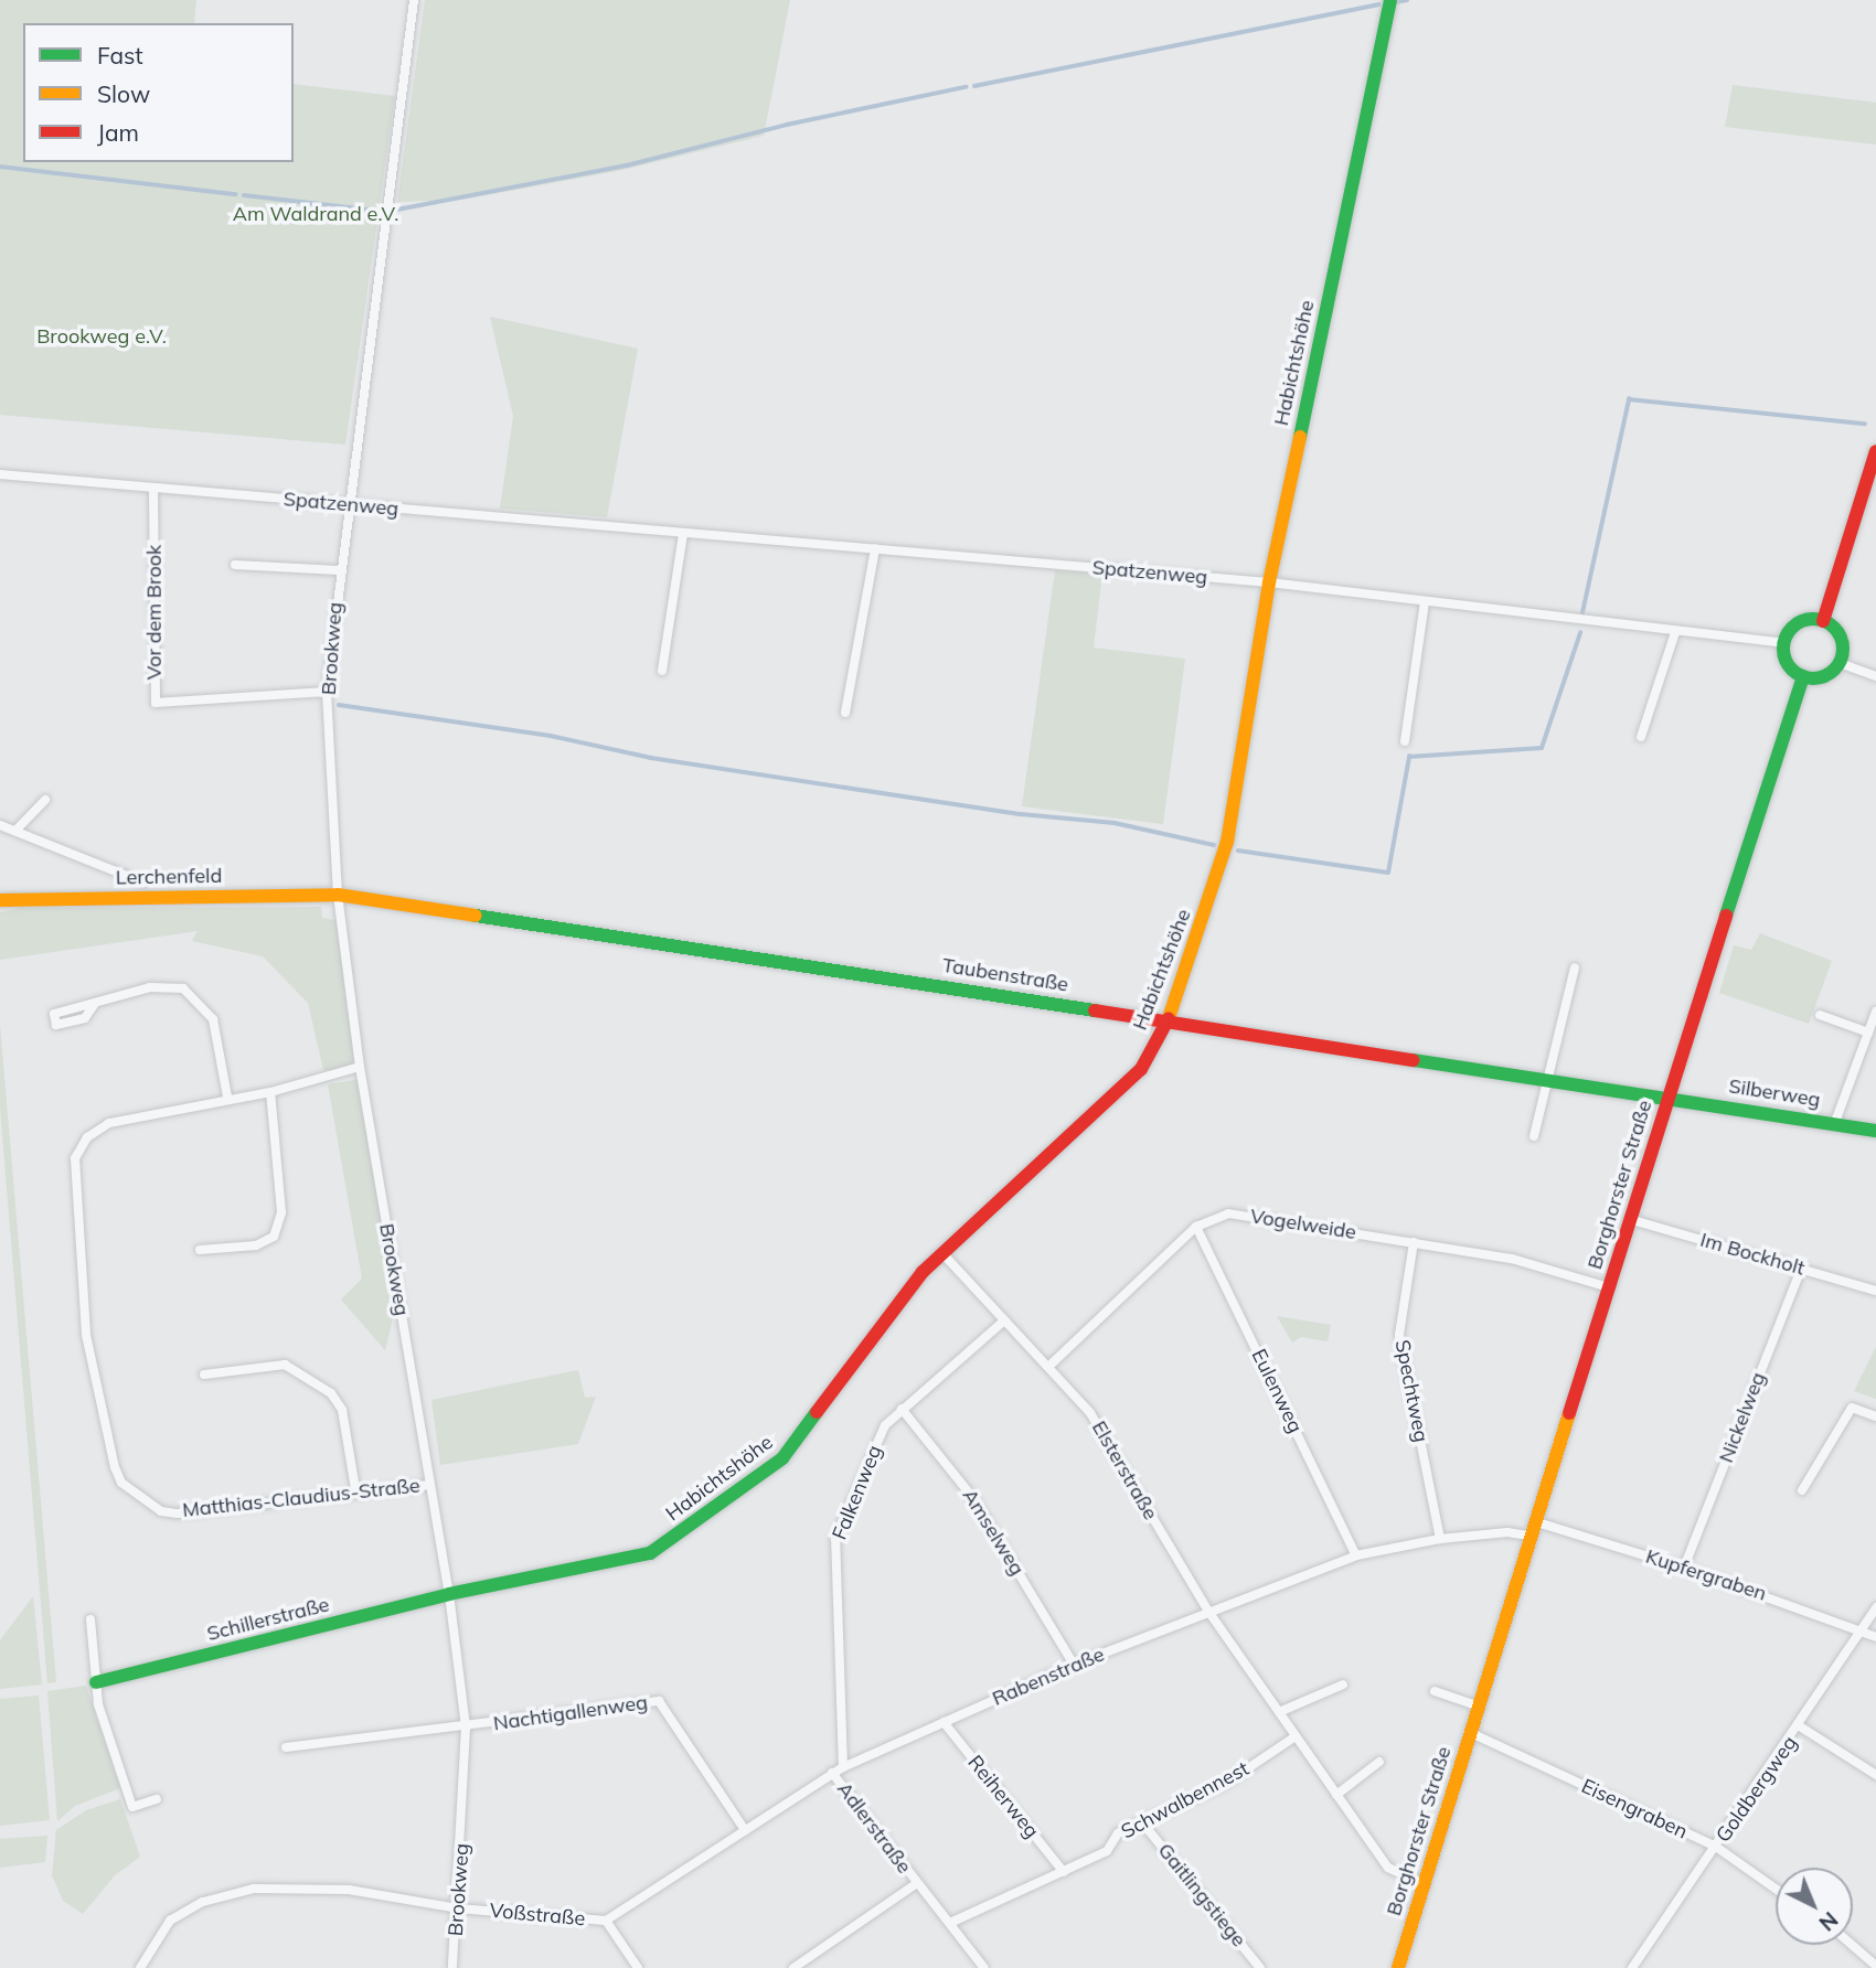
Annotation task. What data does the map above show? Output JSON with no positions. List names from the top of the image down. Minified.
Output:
{"streets":{"street":["Habichtshöhe","Spatzenweg","Vor dem Brook","Brookweg","Lerchenfeld","Taubenstraße","Silberweg","Borghorster Straße","Vogelweide","Im Bockholt","Eulenweg","Spechtweg","Nickelweg","Elsterstraße","Falkenweg","Matthias-Claudius-Straße","Amselweg","Kupfergraben","Schillerstraße","Rabenstraße","Nachtigallenweg","Goldbergweg","Reiherweg","Schwalbennest","Eisengraben","Adlerstraße","Gaitlingstiege","Voßstraße"]},"crossings":[["Habichtshöhe","Spatzenweg"],["Habichtshöhe","Brookweg"],["Habichtshöhe","Taubenstraße"],["Habichtshöhe","Elsterstraße"],["Habichtshöhe","Schillerstraße"],["Spatzenweg","Vor dem Brook"],["Spatzenweg","Brookweg"],["Spatzenweg","Borghorster Straße"],["Vor dem Brook","Brookweg"],["Brookweg","Lerchenfeld"],["Brookweg","Taubenstraße"],["Brookweg","Matthias-Claudius-Straße"],["Brookweg","Schillerstraße"],["Brookweg","Nachtigallenweg"],["Brookweg","Voßstraße"],["Lerchenfeld","Taubenstraße"],["Taubenstraße","Silberweg"],["Taubenstraße","Borghorster Straße"],["Silberweg","Borghorster Straße"],["Borghorster Straße","Vogelweide"],["Borghorster Straße","Im Bockholt"],["Borghorster Straße","Elsterstraße"],["Borghorster Straße","Kupfergraben"],["Borghorster Straße","Rabenstraße"],["Borghorster Straße","Eisengraben"],["Vogelweide","Eulenweg"],["Vogelweide","Spechtweg"],["Vogelweide","Elsterstraße"],["Im Bockholt","Nickelweg"],["Eulenweg","Rabenstraße"],["Spechtweg","Rabenstraße"],["Nickelweg","Kupfergraben"],["Elsterstraße","Falkenweg"],["Elsterstraße","Rabenstraße"],["Elsterstraße","Schwalbennest"],["Falkenweg","Amselweg"],["Falkenweg","Rabenstraße"],["Amselweg","Rabenstraße"],["Kupfergraben","Goldbergweg"],["Rabenstraße","Nachtigallenweg"],["Rabenstraße","Reiherweg"],["Rabenstraße","Adlerstraße"],["Rabenstraße","Voßstraße"],["Goldbergweg","Eisengraben"],["Reiherweg","Schwalbennest"],["Schwalbennest","Adlerstraße"],["Schwalbennest","Gaitlingstiege"]],"parks":["Am Waldrand e.V.","Brookweg e.V."],"legend":["Fast","Slow","Jam"],"north":"bottom right"}
